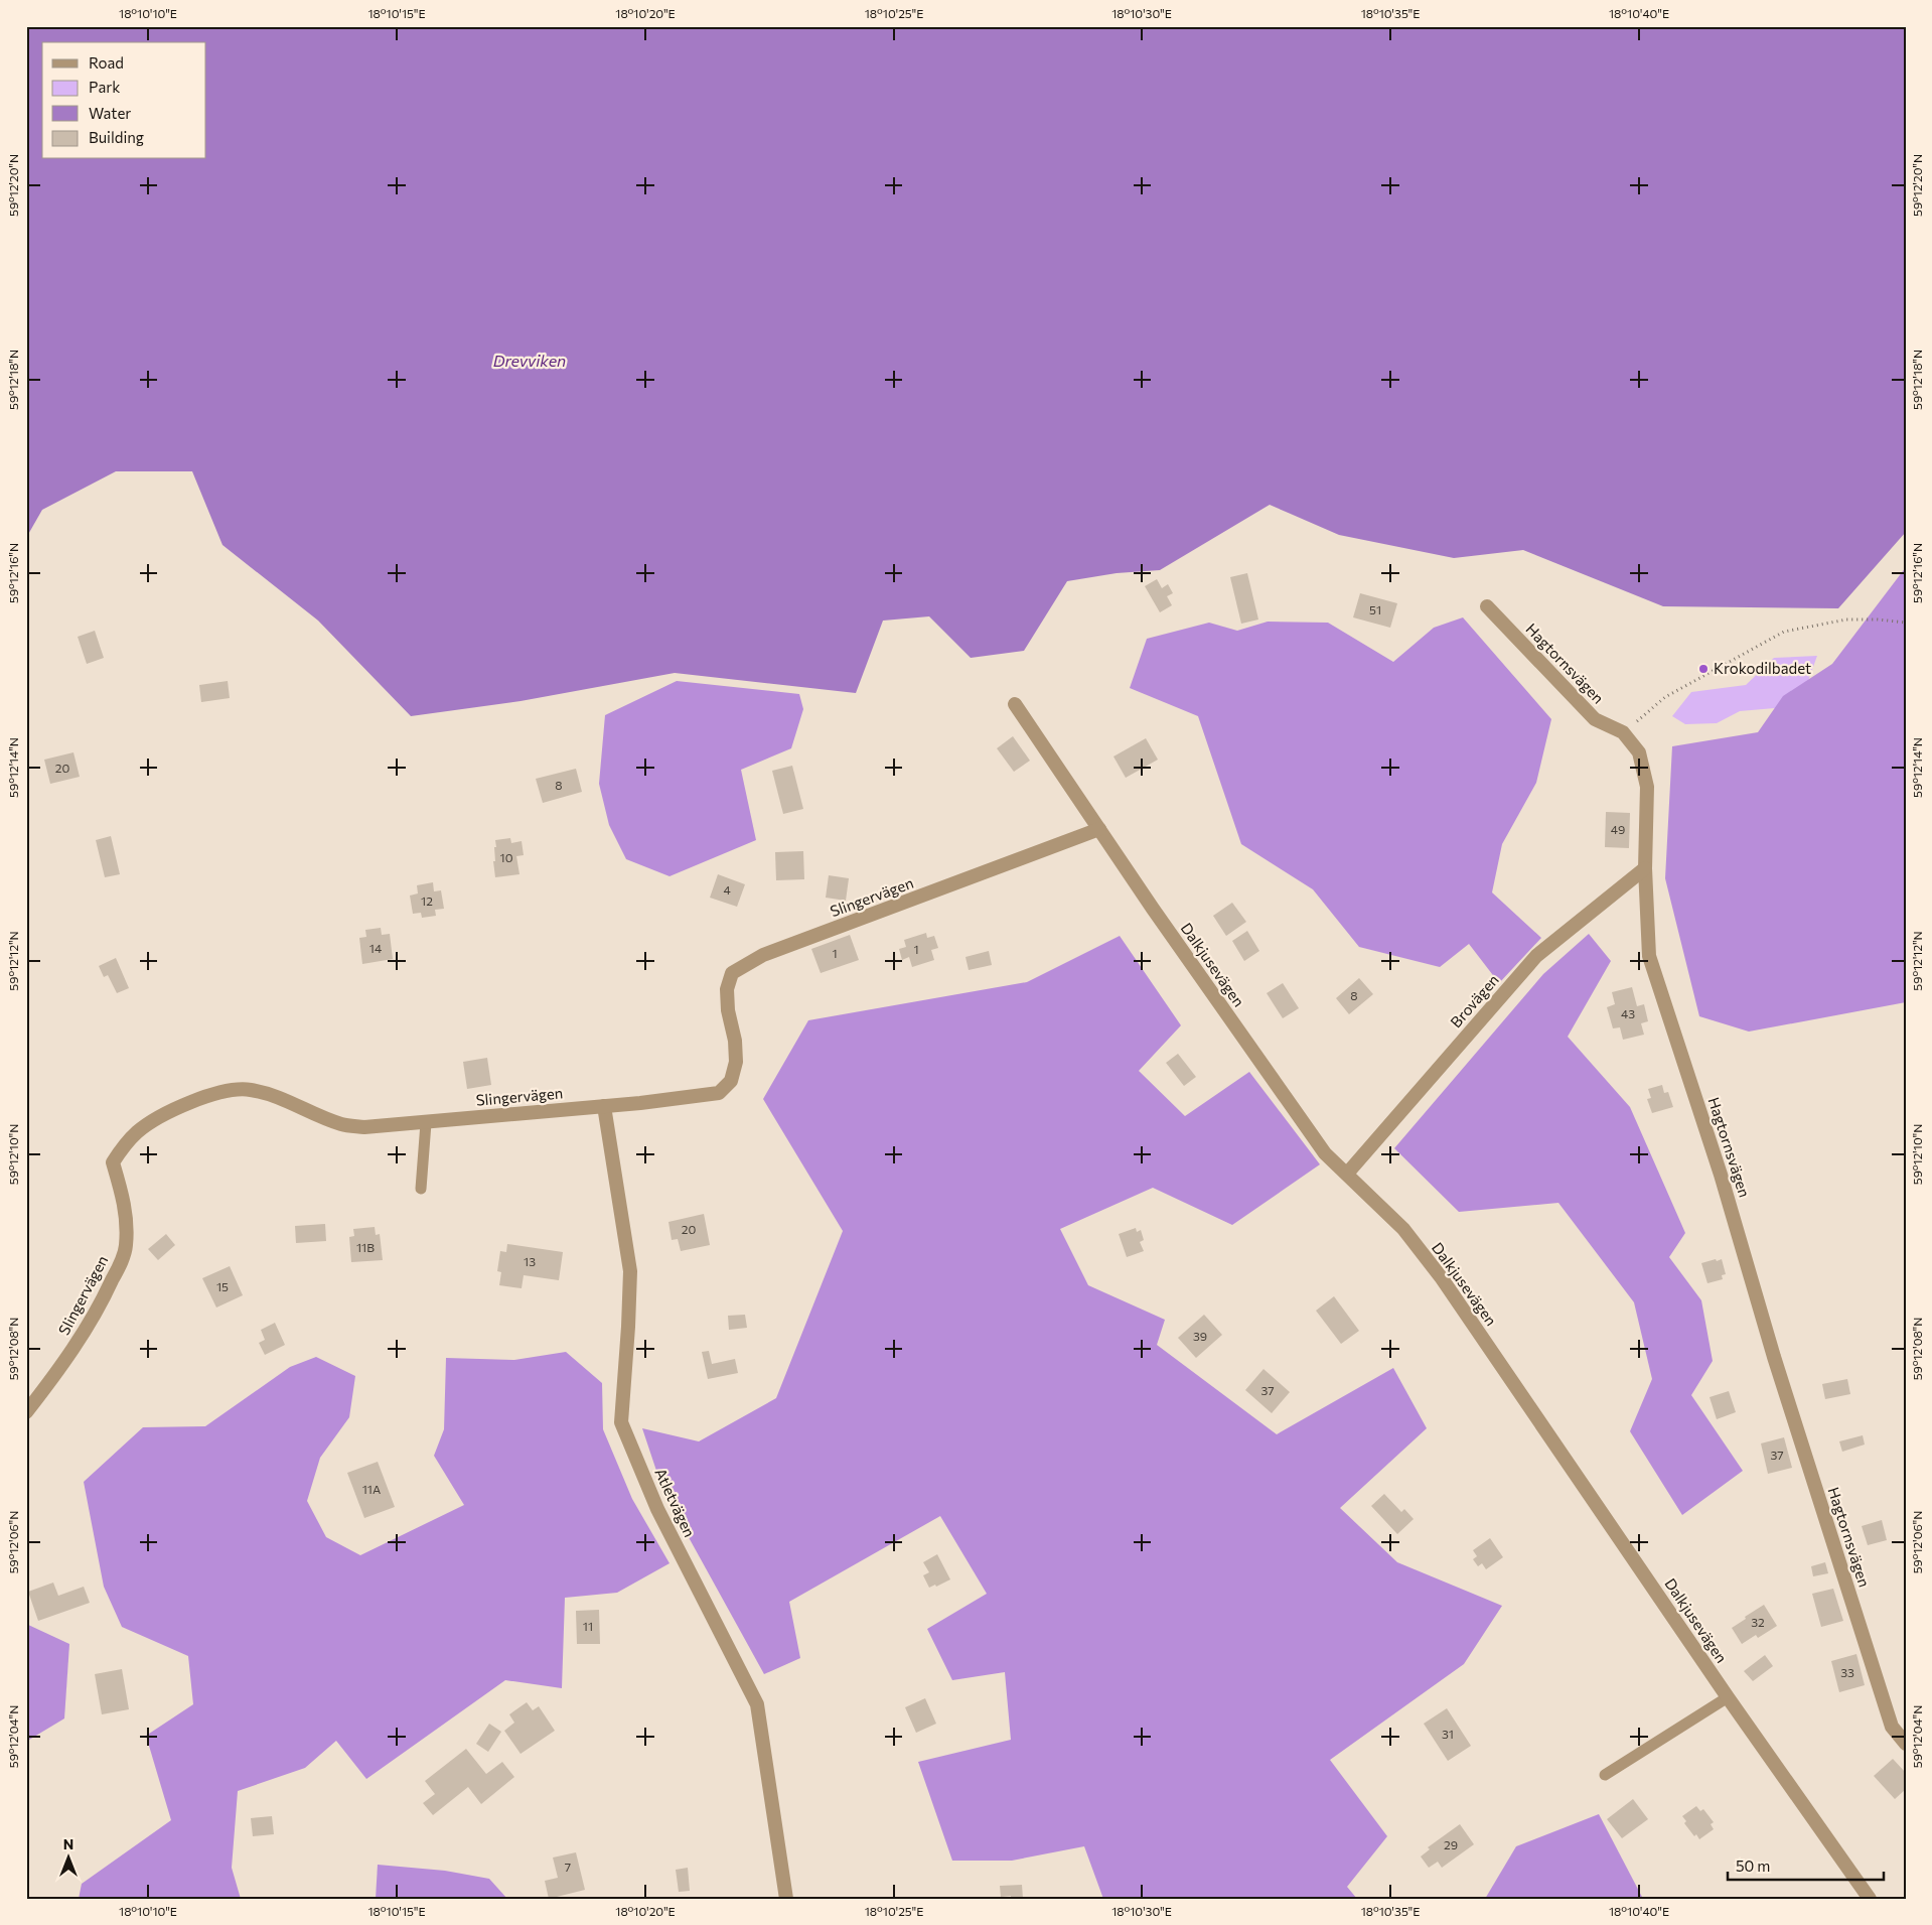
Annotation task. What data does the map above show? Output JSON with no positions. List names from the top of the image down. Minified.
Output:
{"streets":{"street":["Hagtornsvägen","Slingervägen","Dalkjusevägen","Brovägen","Atletvägen"]},"crossings":[["Hagtornsvägen","Brovägen"],["Slingervägen","Dalkjusevägen"],["Slingervägen","Atletvägen"],["Dalkjusevägen","Brovägen"]],"water":["Drevviken"],"places":["Krokodilbadet"],"house_numbers":["51","20","8","49","10","4","12","14","1","1","8","43","20","11B","13","15","39","37","37","11A","32","11","33","31","29","7"],"legend":["Road","Park","Water","Building"],"scale_bar":"50 m","north":"top","coordinates":["18°10'10\"E","18°10'15\"E","18°10'20\"E","18°10'25\"E","18°10'30\"E","18°10'35\"E","18°10'40\"E","59°12'20\"N","59°12'18\"N","59°12'16\"N","59°12'14\"N","59°12'12\"N","59°12'10\"N","59°12'08\"N","59°12'06\"N","59°12'04\"N"]}
